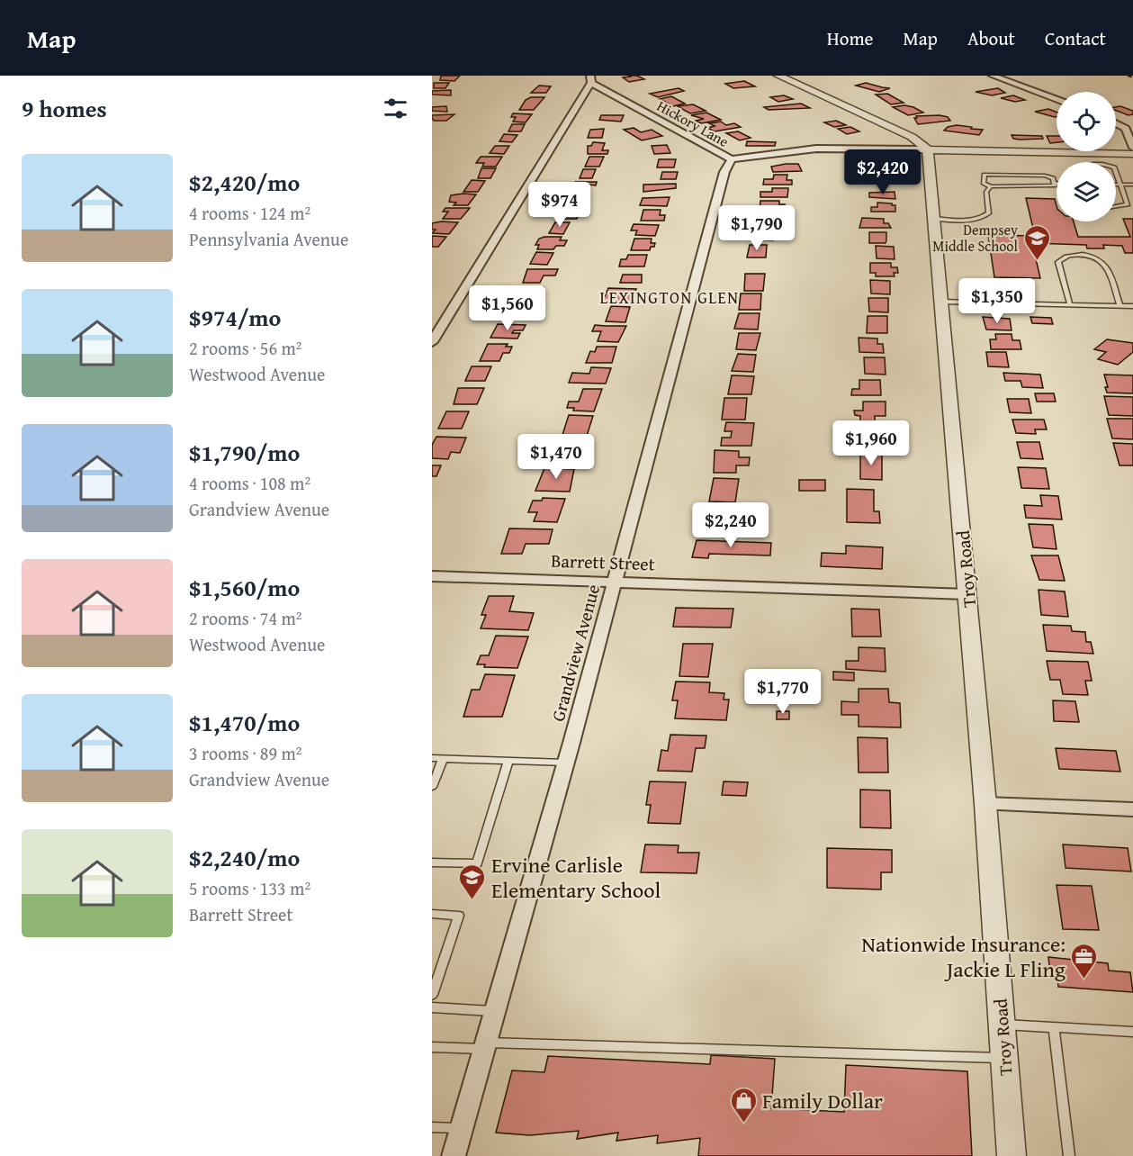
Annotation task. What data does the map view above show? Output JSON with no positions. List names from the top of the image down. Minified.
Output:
{"streets":{"street":["Hickory Lane","Barrett Street","Troy Road","Grandview Avenue"]},"crossings":[["Hickory Lane","Grandview Avenue"],["Barrett Street","Troy Road"],["Barrett Street","Grandview Avenue"]],"districts":["LEXINGTON GLEN"],"places":{"school or university":["Dempsey Middle School","Ervine Carlisle Elementary School"],"office":["Nationwide Insurance: Jackie L Fling"],"shop":["Family Dollar"]},"page":{"header":"Map","nav":["Home","Map","About","Contact"],"heading":"9 homes","list":[{"name":"$2,420/mo","note":"4 rooms · 124 m² · Pennsylvania Avenue"},{"name":"$974/mo","note":"2 rooms · 56 m² · Westwood Avenue"},{"name":"$1,790/mo","note":"4 rooms · 108 m² · Grandview Avenue"},{"name":"$1,560/mo","note":"2 rooms · 74 m² · Westwood Avenue"},{"name":"$1,470/mo","note":"3 rooms · 89 m² · Grandview Avenue"},{"name":"$2,240/mo","note":"5 rooms · 133 m² · Barrett Street"}],"price":["$2,420","$974","$1,790","$1,350","$1,560","$1,960","$1,470","$2,240","$1,770"]}}
